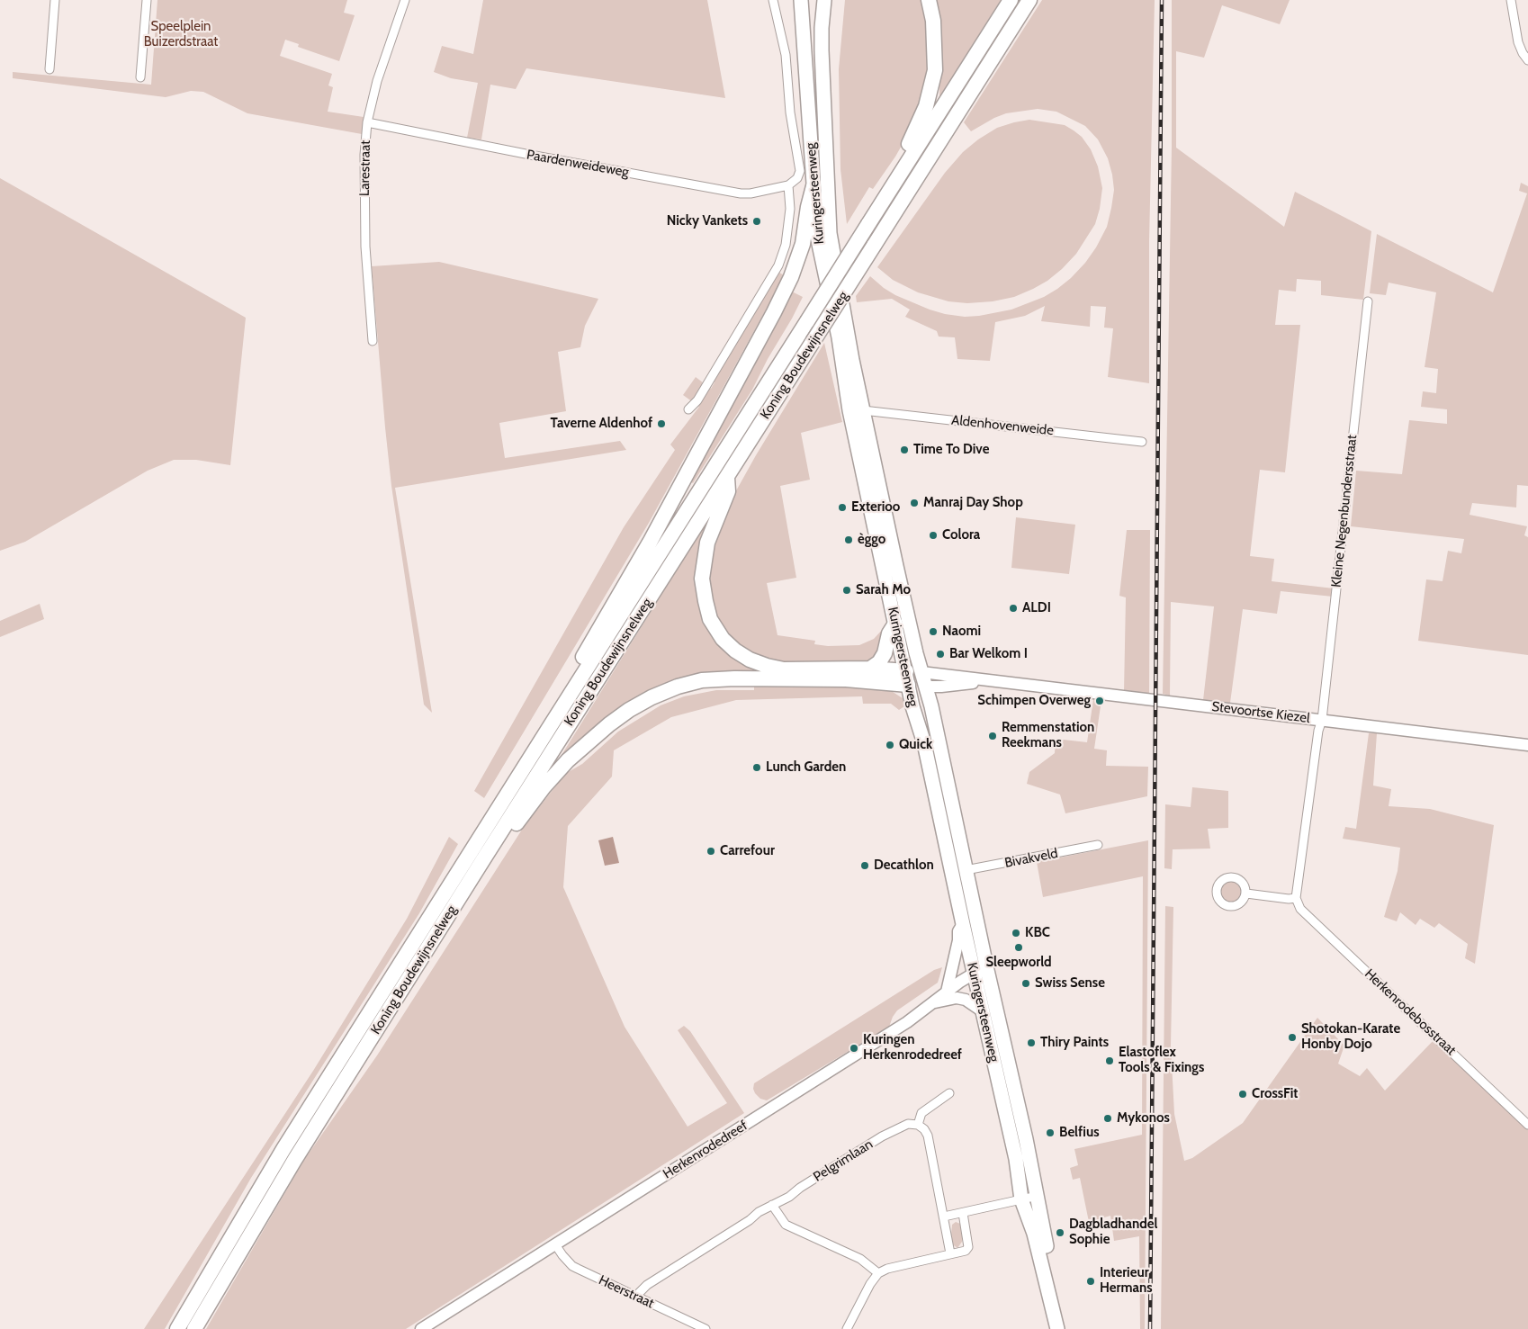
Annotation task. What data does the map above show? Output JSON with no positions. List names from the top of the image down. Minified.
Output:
{"streets":{"highway":["Koning Boudewijnsnelweg"],"main road":["Kuringersteenweg","Stevoortse Kiezel","Herkenrodedreef"],"street":["Paardenweideweg","Larestraat","Aldenhovenweide","Kleine Negenbundersstraat","Bivakveld","Herkenrodebosstraat","Pelgrimlaan","Heerstraat"]},"crossings":[["Paardenweideweg","Larestraat"],["Paardenweideweg","Kuringersteenweg"],["Kuringersteenweg","Aldenhovenweide"],["Kuringersteenweg","Stevoortse Kiezel"],["Kuringersteenweg","Bivakveld"],["Kuringersteenweg","Herkenrodedreef"],["Kleine Negenbundersstraat","Stevoortse Kiezel"],["Herkenrodedreef","Heerstraat"],["Pelgrimlaan","Heerstraat"]],"parks":["Speelplein Buizerdstraat"],"places":["Nicky Vankets","Taverne Aldenhof","Time To Dive","Manraj Day Shop","Exterioo","Colora","èggo","Sarah Mo","ALDI","Naomi","Bar Welkom I","Schimpen Overweg","Remmenstation Reekmans","Quick","Lunch Garden","Carrefour","Decathlon","KBC","Sleepworld","Swiss Sense","Shotokan-Karate Honby Dojo","Thiry Paints","Kuringen Herkenrodedreef","Elastoflex Tools & Fixings","CrossFit","Mykonos","Belfius","Dagbladhandel Sophie","Interieur Hermans"]}
